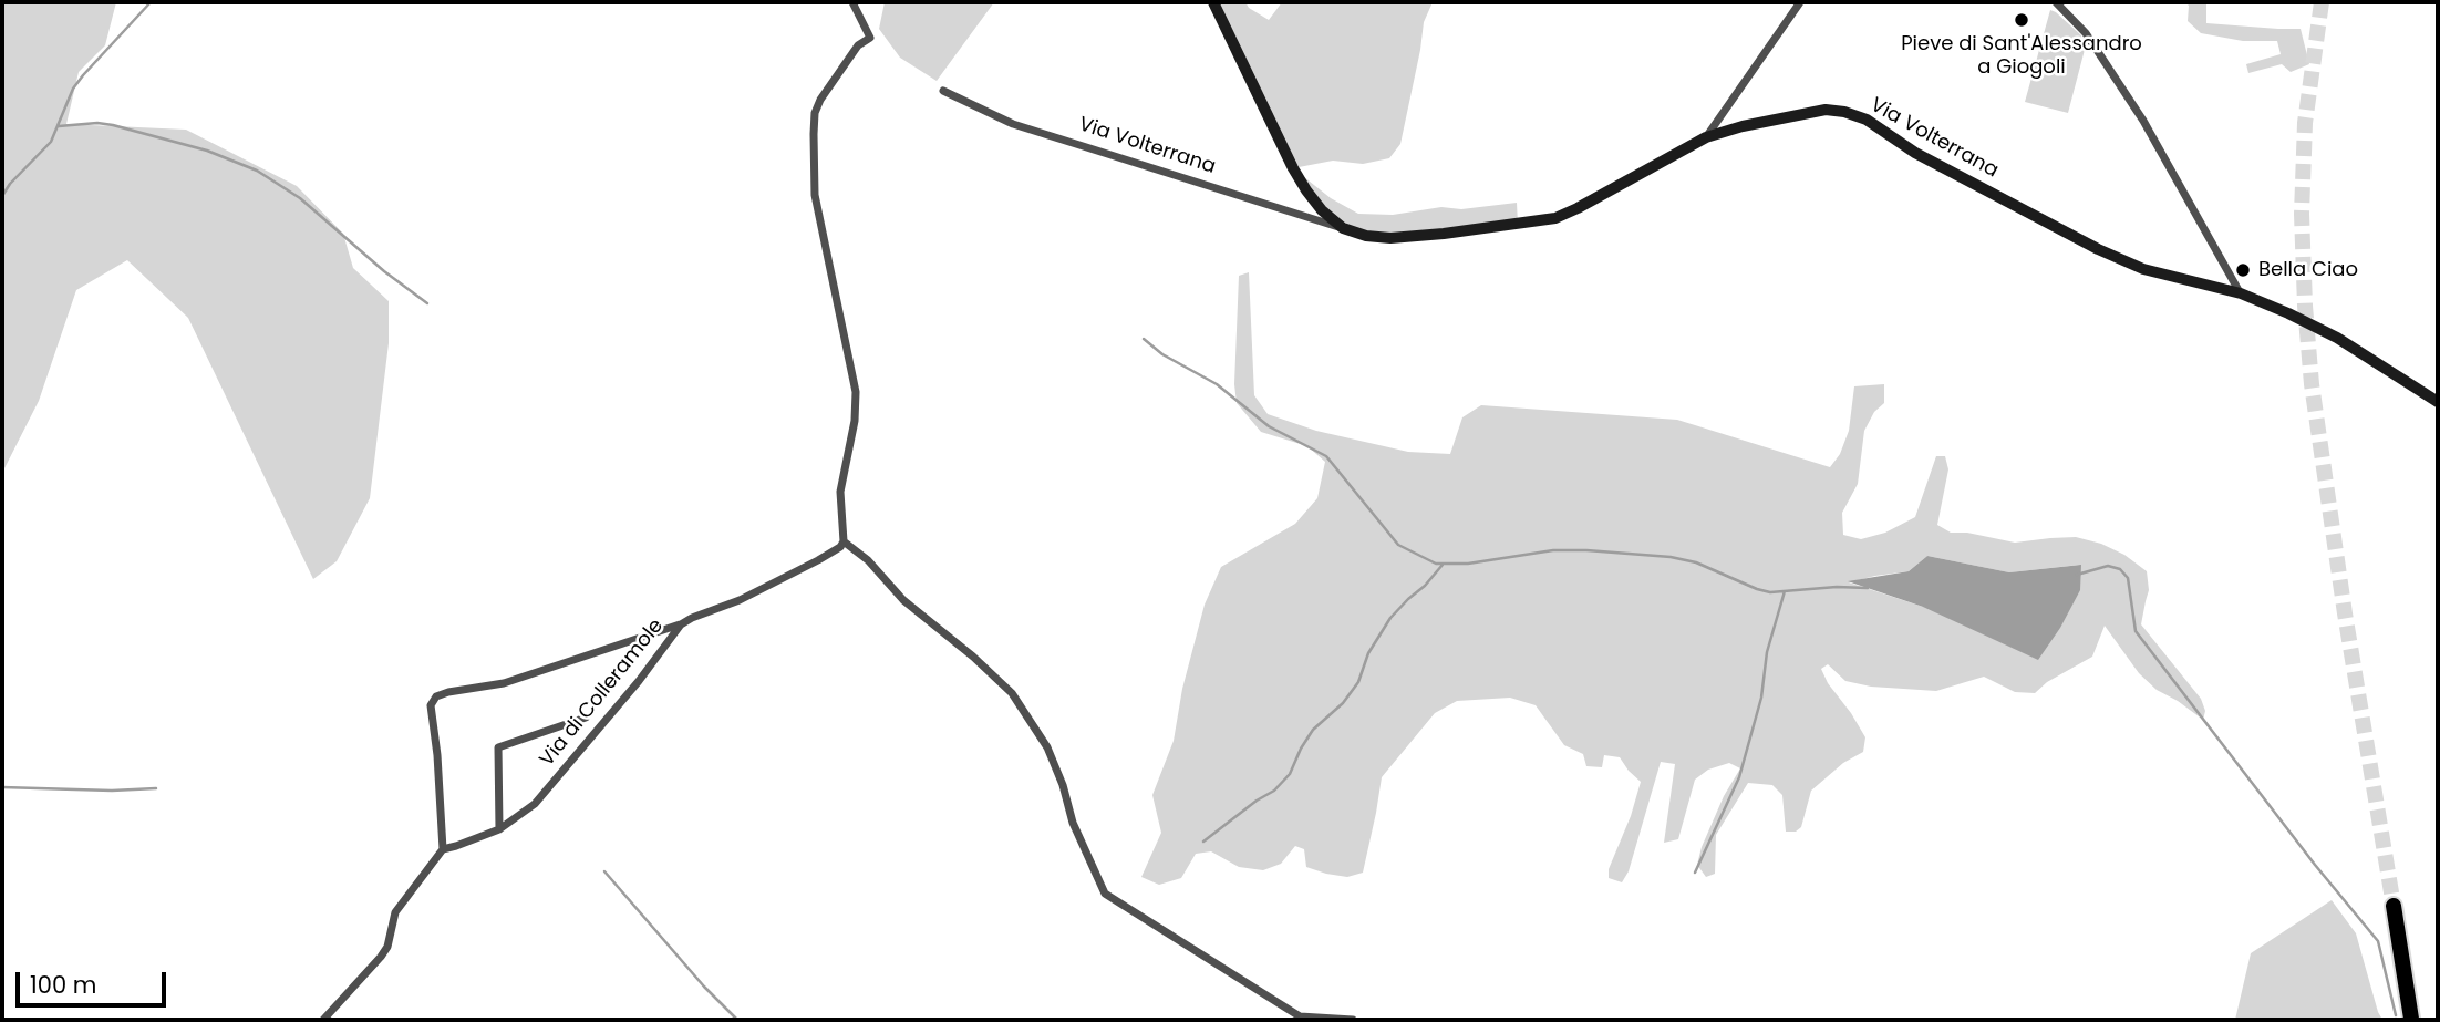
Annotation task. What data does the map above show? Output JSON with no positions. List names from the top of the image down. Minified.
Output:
{"streets":{"main road":["Via Volterrana"],"street":["Via di Colleramole"]},"places":["Pieve di Sant'Alessandro a Giogoli","Bella Ciao"],"scale_bar":"100 m"}
